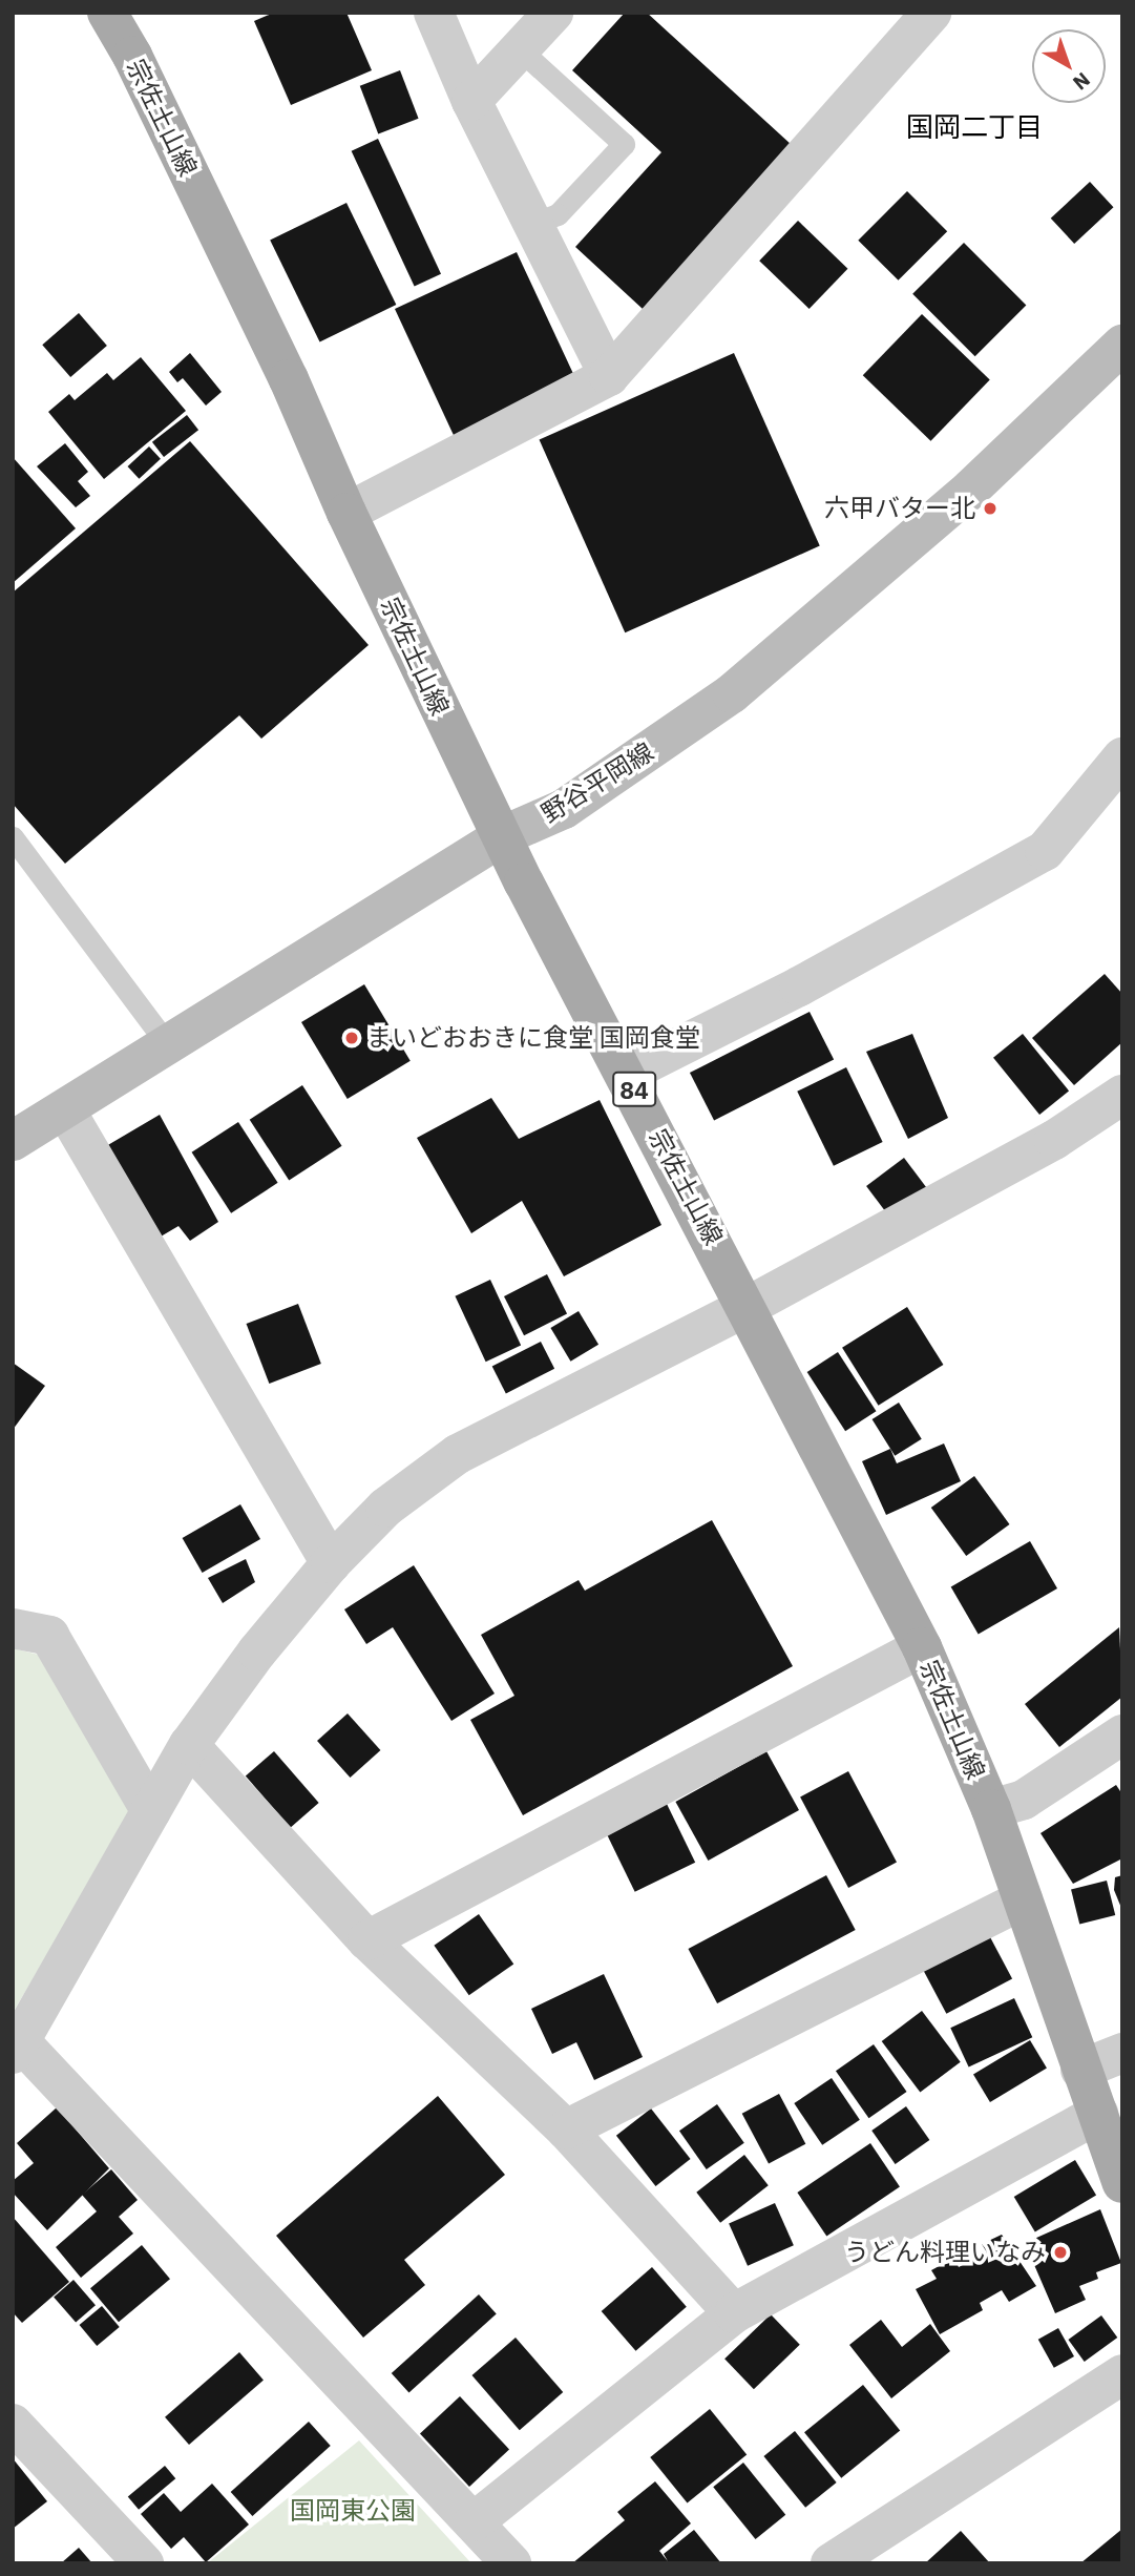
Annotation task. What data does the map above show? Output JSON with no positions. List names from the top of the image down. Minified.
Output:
{"streets":{"main road":["宗佐土山線","野谷平岡線","84"]},"crossings":[["宗佐土山線","野谷平岡線"]],"districts":["国岡二丁目"],"parks":["国岡東公園"],"places":["六甲バター北","まいどおおきに食堂 国岡食堂","うどん料理いなみ"],"north":"bottom right"}
